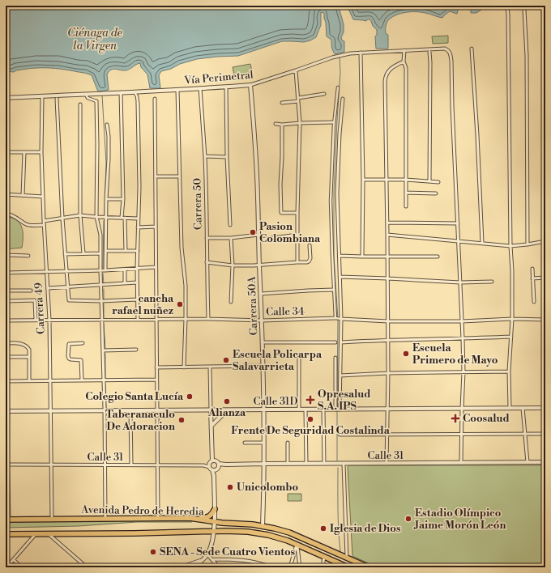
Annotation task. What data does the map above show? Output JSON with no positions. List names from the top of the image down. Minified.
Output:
{"streets":{"highway":["Avenida Pedro de Heredia"],"street":["Vía Perimetral","Carrera 50","Carrera 50A","Carrera 49","Calle 34","Calle 31D","Calle 31"]},"crossings":[["Vía Perimetral","Carrera 50"],["Vía Perimetral","Carrera 50A"],["Vía Perimetral","Carrera 49"],["Carrera 50","Calle 34"],["Carrera 50A","Calle 34"],["Carrera 50A","Calle 31D"],["Carrera 50A","Calle 31"],["Carrera 50A","Avenida Pedro de Heredia"],["Carrera 49","Calle 34"],["Carrera 49","Calle 31D"],["Carrera 49","Calle 31"],["Carrera 49","Avenida Pedro de Heredia"]],"water":["Ciénaga de la Virgen"],"places":{"other":["Pasion Colombiana","cancha rafael nuñez","Escuela Primero de Mayo","Escuela Policarpa Salavarrieta","Colegio Santa Lucía","Alianza","Frente De Seguridad Costalinda","Taberanaculo De Adoracion","Unicolombo","Estadio Olímpico Jaime Morón León","Iglesia de Dios","SENA - Sede Cuatro Vientos"],"health":["Opresalud S.A. IPS","Coosalud"]}}
